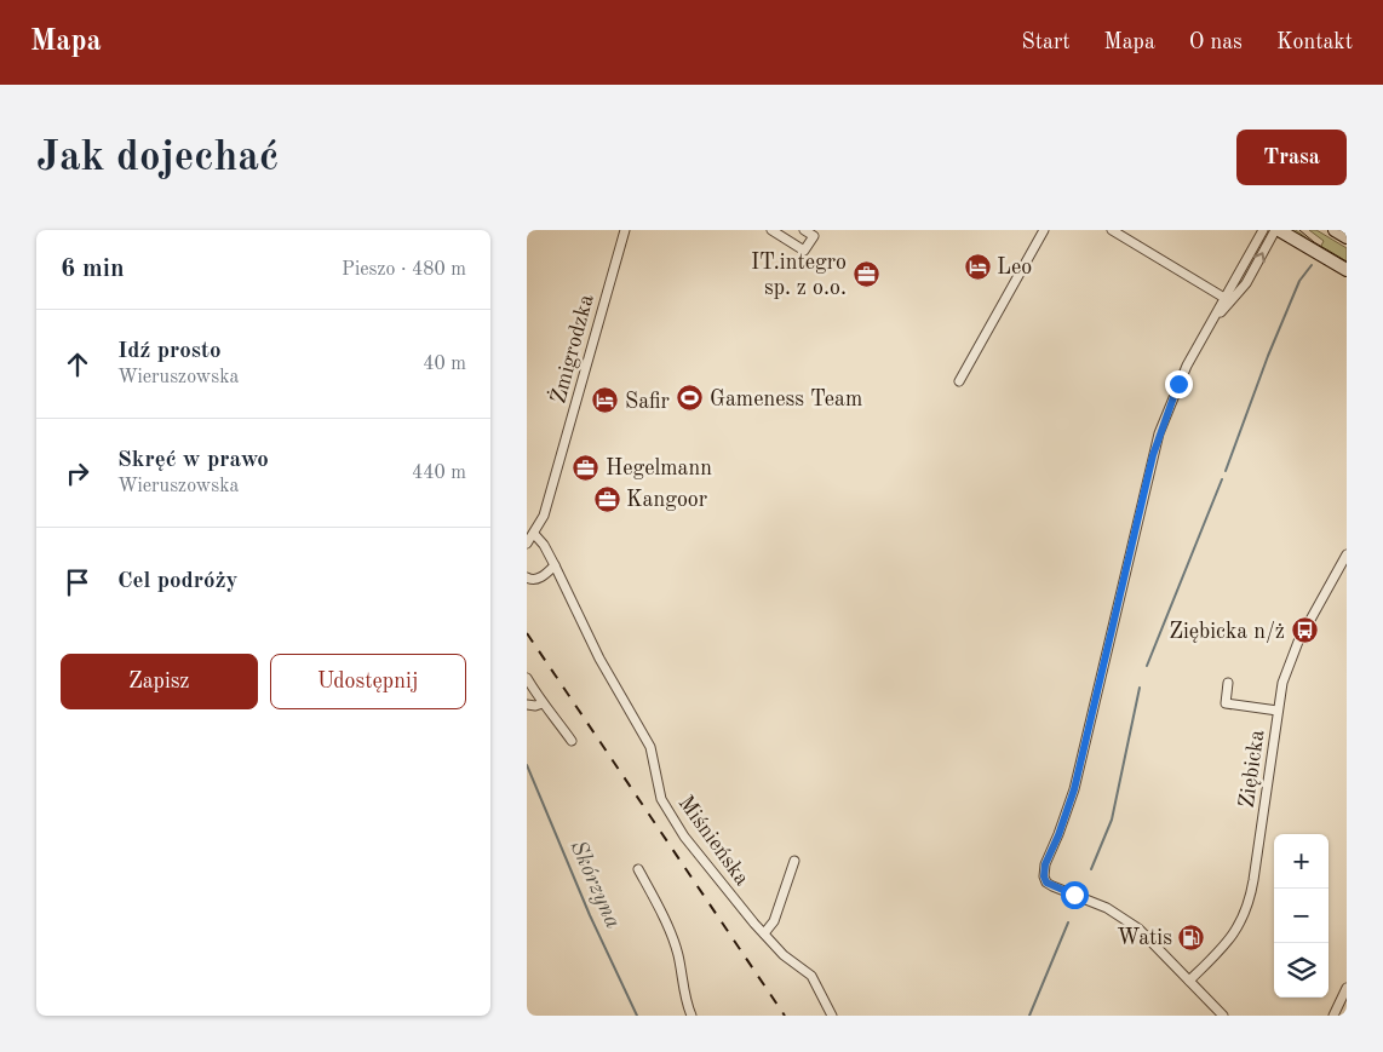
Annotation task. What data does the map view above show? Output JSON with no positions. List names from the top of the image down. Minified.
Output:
{"streets":{"street":["Żmigrodzka","Ziębicka","Miśnieńska"]},"crossings":[["Żmigrodzka","Miśnieńska"]],"water":["Skórzyna"],"places":{"hotel":["Leo","Safir"],"office":["IT.integro sp. z o.o.","Hegelmann","Kangoor"],"sports":["Gameness Team"],"bus stop":["Ziębicka n/ż"],"fuel station":["Watis"]},"page":{"header":"Mapa","nav":["Start","Mapa","O nas","Kontakt"],"buttons":["Trasa",["Zapisz","Udostępnij"]],"title":"Jak dojechać","heading":["6 min","Pieszo · 480 m"],"list":[["Idź prosto","Wieruszowska","40 m"],["Skręć w prawo","Wieruszowska","440 m"],"Cel podróży"],"map_buttons":["+","−"]}}
